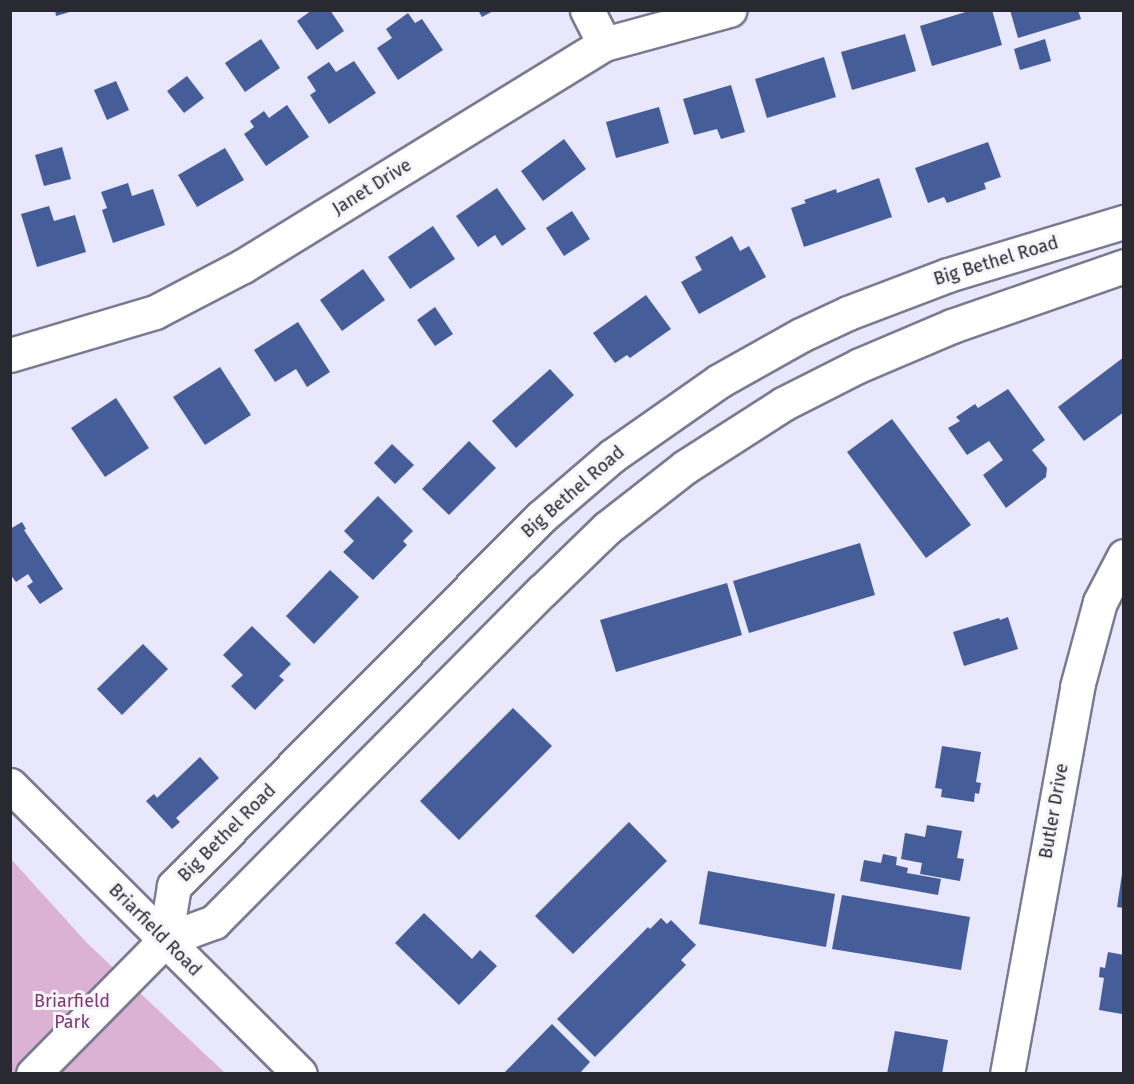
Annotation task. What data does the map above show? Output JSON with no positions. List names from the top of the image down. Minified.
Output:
{"streets":{"main road":["Janet Drive","Big Bethel Road","Butler Drive","Briarfield Road"]},"crossings":[["Big Bethel Road","Briarfield Road"]],"parks":["Briarfield Park"]}
